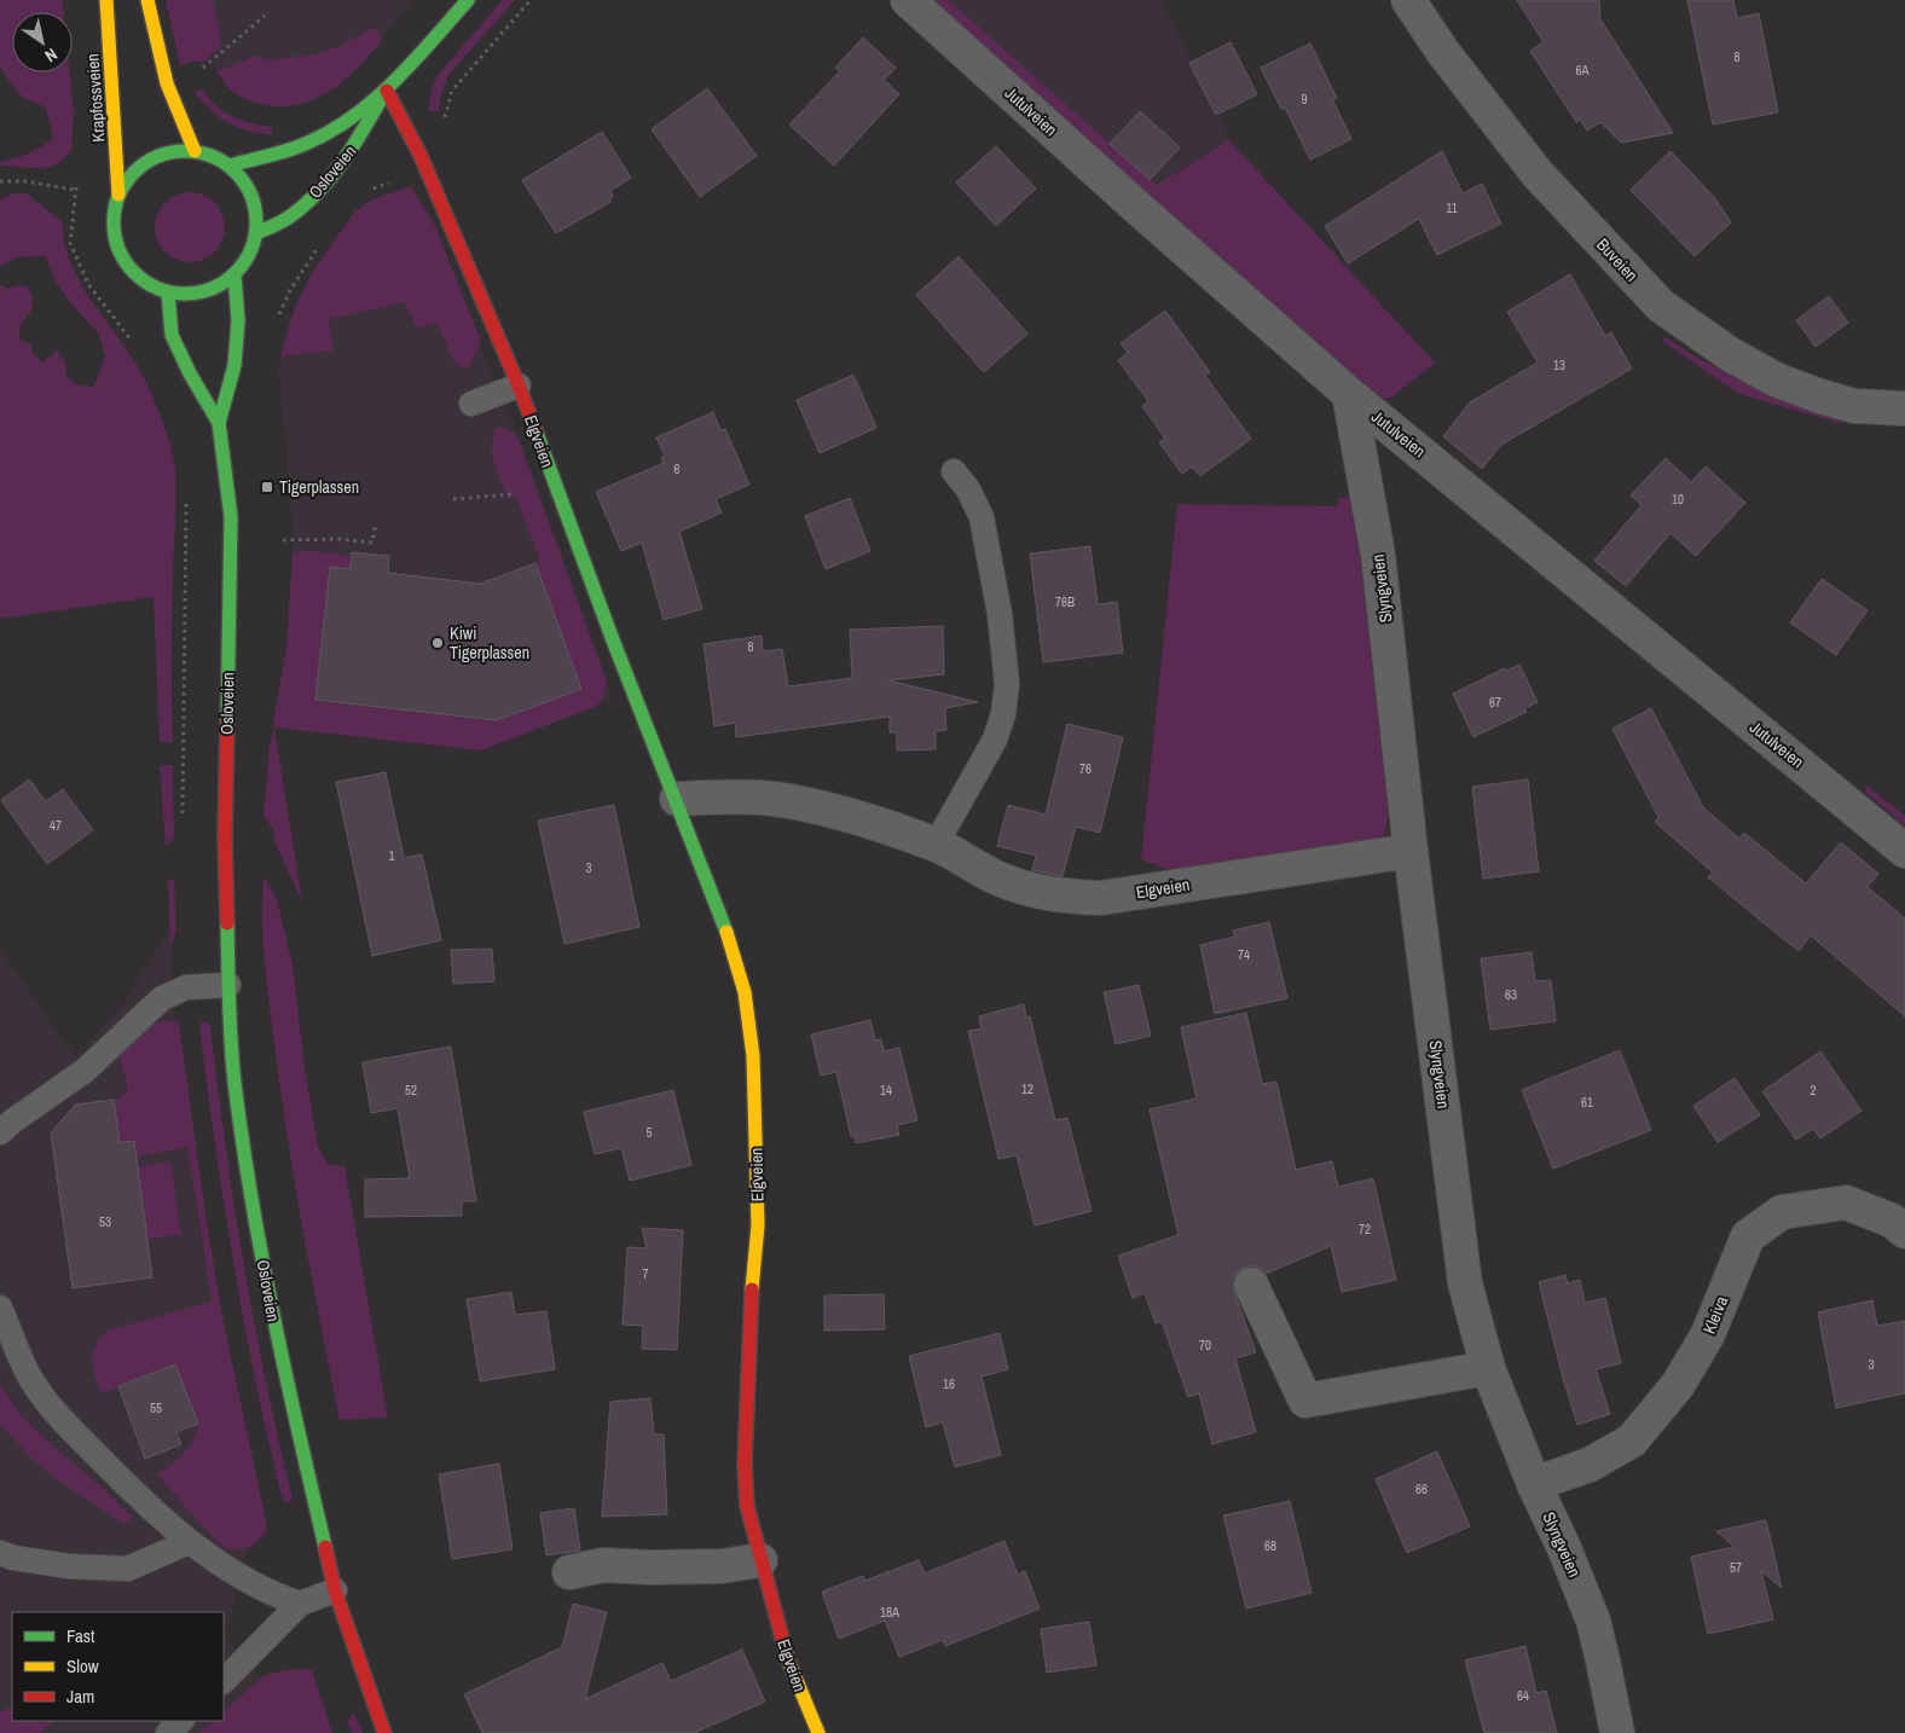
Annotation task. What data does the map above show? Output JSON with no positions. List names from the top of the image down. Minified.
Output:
{"streets":{"main road":["Krapfossveien","Osloveien","Elgveien"],"street":["Jutulveien","Buveien","Slyngveien","Kleiva"]},"crossings":[["Krapfossveien","Osloveien"],["Jutulveien","Slyngveien"],["Osloveien","Elgveien"],["Elgveien","Slyngveien"],["Slyngveien","Kleiva"]],"places":{"transit":["Tigerplassen"],"other":["Kiwi Tigerplassen"]},"house_numbers":["8","6A","9","11","13","6","10","76B","8","67","76","47","1","3","74","63","12","52","14","2","61","5","53","72","7","70","3","16","55","66","68","57","18A","64"],"legend":["Fast","Slow","Jam"],"north":"bottom right"}
